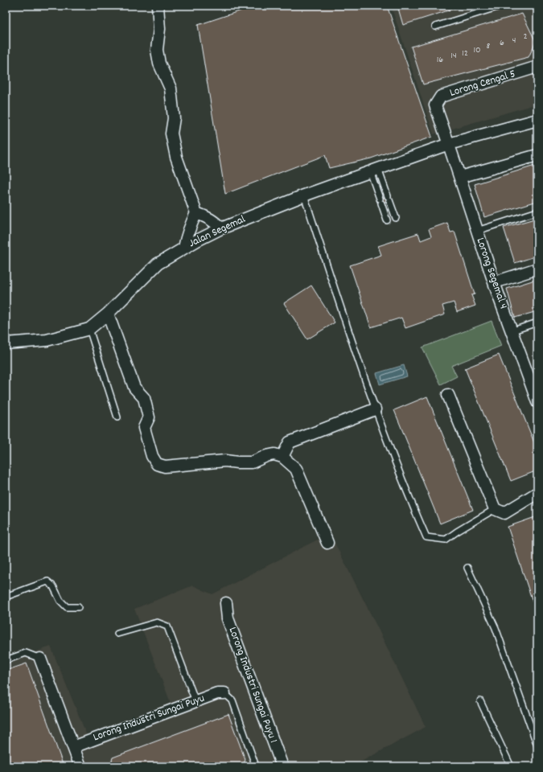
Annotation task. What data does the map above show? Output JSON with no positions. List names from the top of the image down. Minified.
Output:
{"streets":{"street":["Lorong Cengal 5","Jalan Segemal","Lorong Segemal 4","Lorong Industri Sungai Puyu 1","Lorong Industri Sungai Puyu"]},"crossings":[["Lorong Cengal 5","Jalan Segemal"],["Lorong Cengal 5","Lorong Segemal 4"],["Jalan Segemal","Lorong Segemal 4"]],"house_numbers":["2","4","6","8","10","12","14","16"]}
